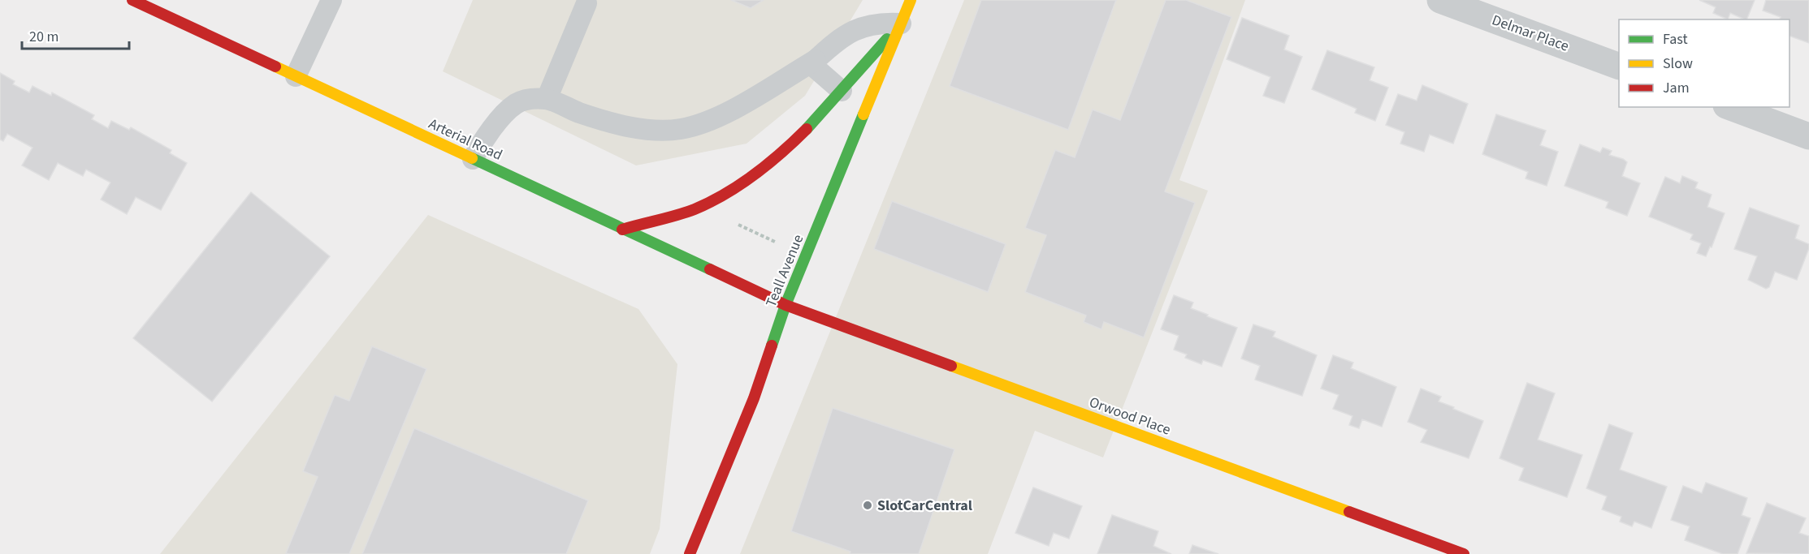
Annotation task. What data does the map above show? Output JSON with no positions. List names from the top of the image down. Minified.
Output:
{"streets":{"street":["Delmar Place","Arterial Road","Teall Avenue","Orwood Place"]},"crossings":[["Arterial Road","Teall Avenue"],["Arterial Road","Orwood Place"],["Teall Avenue","Orwood Place"]],"places":["SlotCarCentral"],"legend":["Fast","Slow","Jam"],"scale_bar":"20 m"}
